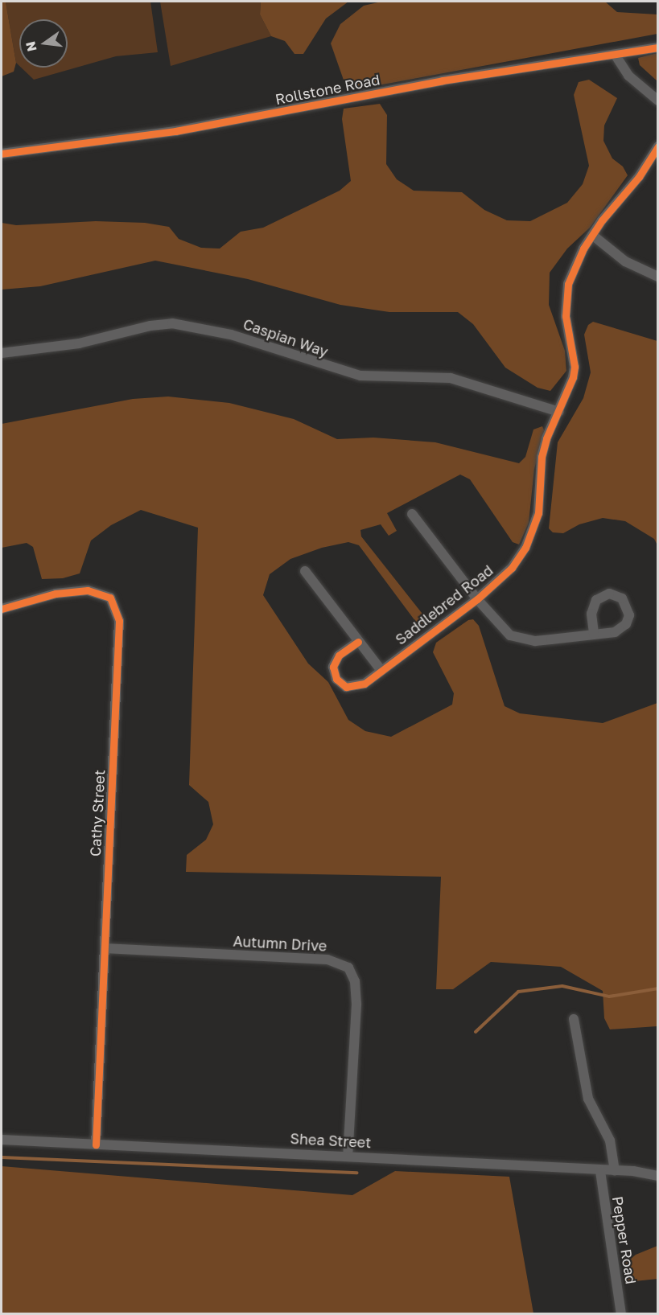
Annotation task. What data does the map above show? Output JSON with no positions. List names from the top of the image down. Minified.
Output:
{"streets":{"street":["Rollstone Road","Caspian Way","Saddlebred Road","Cathy Street","Autumn Drive","Shea Street","Pepper Road"]},"crossings":[["Caspian Way","Saddlebred Road"],["Cathy Street","Autumn Drive"],["Cathy Street","Shea Street"],["Autumn Drive","Shea Street"],["Shea Street","Pepper Road"]],"north":"left"}
